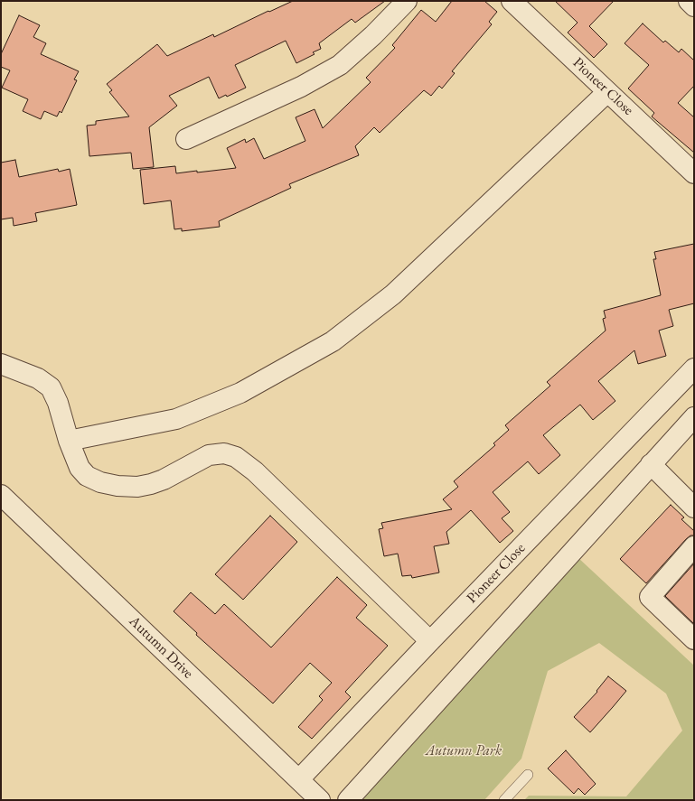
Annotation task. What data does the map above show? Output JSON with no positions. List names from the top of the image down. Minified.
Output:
{"streets":{"street":["Pioneer Close","Autumn Drive"]},"crossings":[["Pioneer Close","Autumn Drive"]],"parks":["Autumn Park"]}
